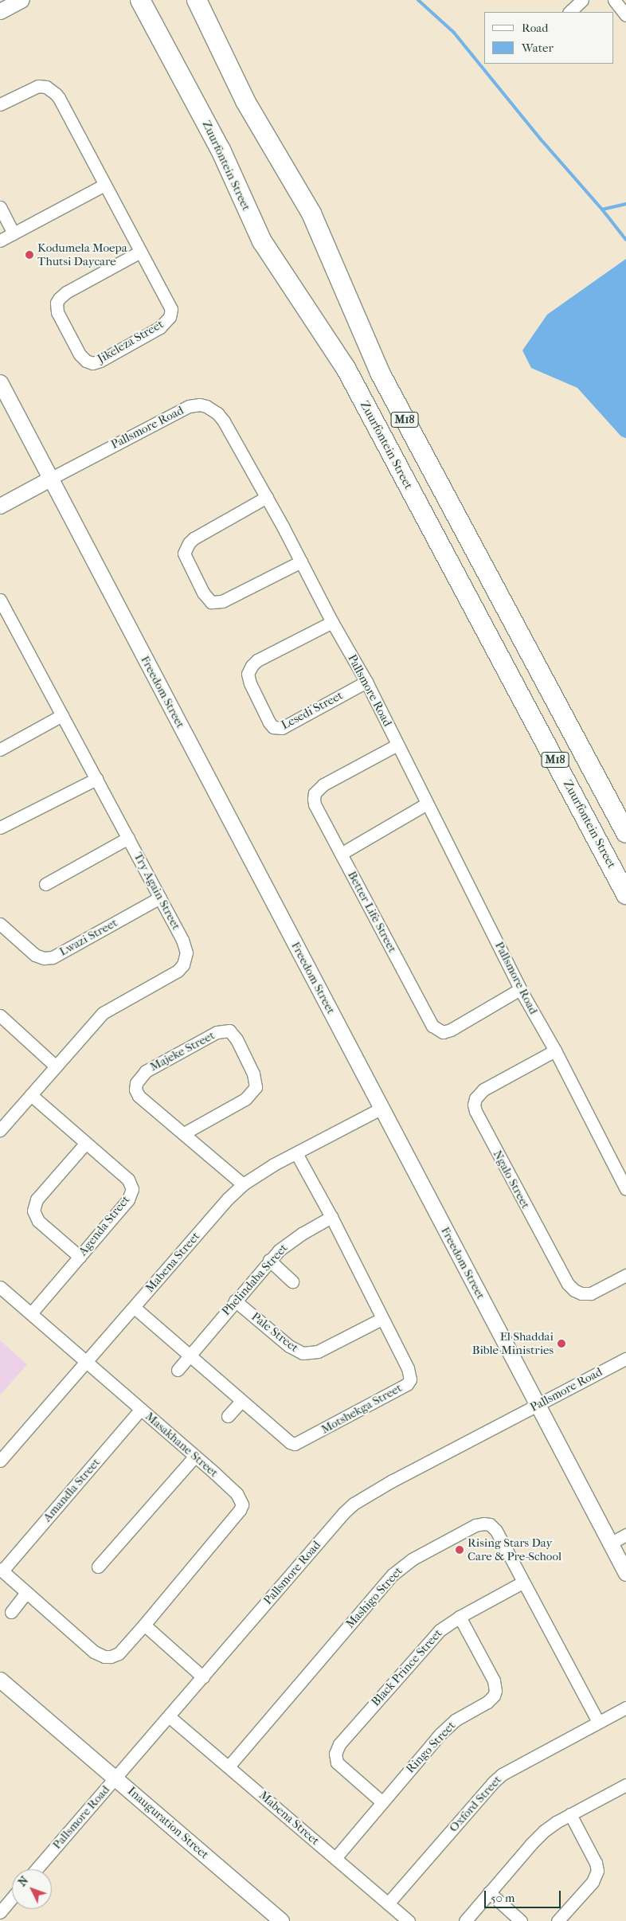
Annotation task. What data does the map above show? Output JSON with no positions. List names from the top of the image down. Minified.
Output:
{"streets":{"main road":["Zuurfontein Street","M18"],"street":["Jikeleza Street","Pallsmore Road","Freedom Street","Lesedi Street","Try Again Street","Better Life Street","Lwazi Street","Majeke Street","Ngalo Street","Agenda Street","Mabena Street","Phelindaba Street","Pale Street","Motshekga Street","Masakhane Street","Amandla Street","Mashigo Street","Black Prince Street","Ringo Street","Oxford Street","Inauguration Street"]},"crossings":[["Pallsmore Road","Freedom Street"],["Pallsmore Road","Lesedi Street"],["Pallsmore Road","Better Life Street"],["Pallsmore Road","Ngalo Street"],["Pallsmore Road","Mabena Street"],["Pallsmore Road","Inauguration Street"],["Freedom Street","Mabena Street"],["Try Again Street","Lwazi Street"],["Try Again Street","Agenda Street"],["Majeke Street","Mabena Street"],["Agenda Street","Masakhane Street"],["Mabena Street","Motshekga Street"],["Mabena Street","Masakhane Street"],["Mabena Street","Mashigo Street"],["Mabena Street","Ringo Street"],["Mabena Street","Oxford Street"],["Phelindaba Street","Pale Street"],["Phelindaba Street","Motshekga Street"],["Pale Street","Motshekga Street"],["Masakhane Street","Amandla Street"],["Mashigo Street","Black Prince Street"],["Mashigo Street","Oxford Street"],["Black Prince Street","Ringo Street"]],"places":["Kodumela Moepa Thutsi Daycare","El Shaddai Bible Ministries","Rising Stars Day Care & Pre-School"],"legend":["Road","Water"],"scale_bar":"50 m","north":"top left"}
